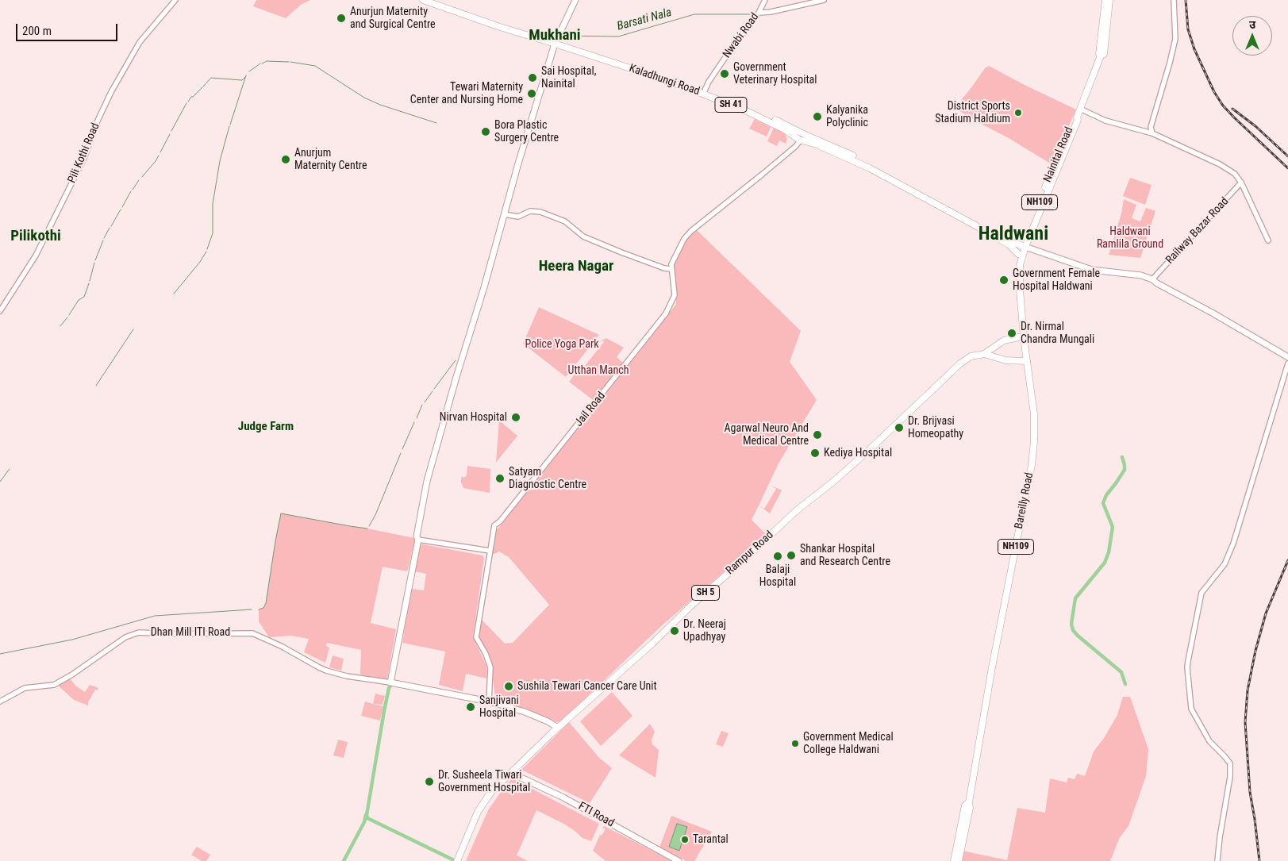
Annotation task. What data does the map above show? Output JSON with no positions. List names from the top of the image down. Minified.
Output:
{"streets":{"main road":["Kaladhungi Road","SH 41","Nainital Road","NH109","Bareilly Road","Rampur Road","SH 5","FTI Road"],"street":["Nwabi Road","Pili Kothi Road","Railway Bazar Road","Jail Road","Dhan Mill ITI Road"]},"crossings":[["Nwabi Road","Kaladhungi Road"],["Kaladhungi Road","Nainital Road"],["Kaladhungi Road","Jail Road"],["Nainital Road","Bareilly Road"],["Bareilly Road","SH 5"],["Rampur Road","SH 5"],["Rampur Road","FTI Road"]],"districts":["Mukhani","Haldwani","Pilikothi","Heera Nagar","Judge Farm"],"water":["Barsati Nala"],"parks":["Haldwani Ramlila Ground","Police Yoga Park","Utthan Manch"],"places":["Anurjun Maternity and Surgical Centre","Government Veterinary Hospital","Sai Hospital, Nainital","Tewari Maternity Center and Nursing Home","District Sports Stadium Haldium","Kalyanika Polyclinic","Bora Plastic Surgery Centre","Anurjum Maternity Centre","Government Female Hospital Haldwani","Dr. Nirmal Chandra Mungali","Nirvan Hospital","Dr. Brijvasi Homeopathy","Agarwal Neuro And Medical Centre","Kediya Hospital","Satyam Diagnostic Centre","Shankar Hospital and Research Centre","Balaji Hospital","Dr. Neeraj Upadhyay","Sushila Tewari Cancer Care Unit","Sanjivani Hospital","Government Medical College Haldwani","Dr. Susheela Tiwari Government Hospital","Tarantal"],"scale_bar":"200 m","north":"top"}
